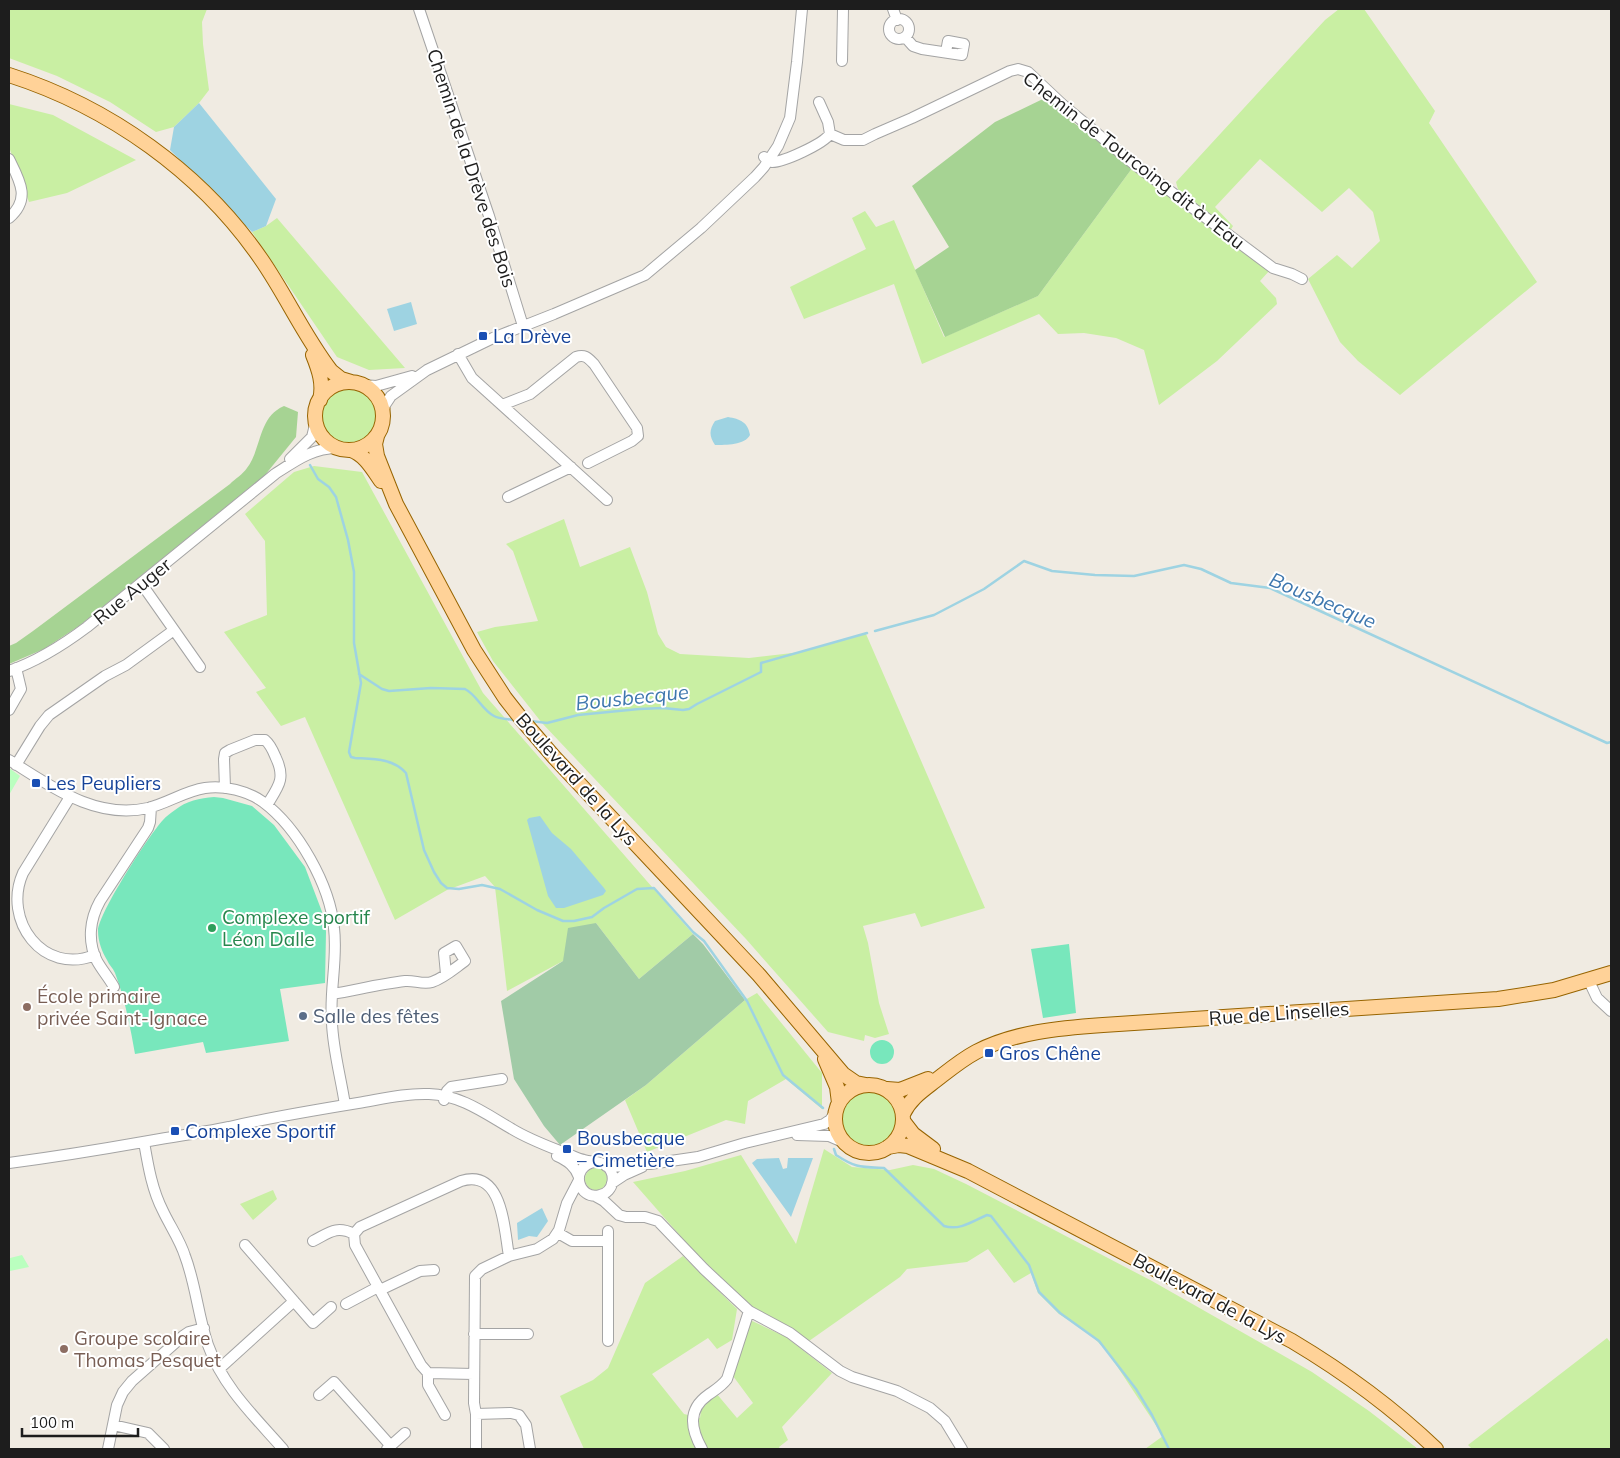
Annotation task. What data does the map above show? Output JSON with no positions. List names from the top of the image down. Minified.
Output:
{"streets":{"main road":["Boulevard de la Lys","Rue de Linselles"],"street":["Chemin de Tourcoing dit à l'Eau","Chemin de la Drève des Bois","Rue Auger"]},"crossings":[["Rue Auger","Boulevard de la Lys"],["Boulevard de la Lys","Rue de Linselles"]],"water":["Bousbecque"],"places":{"transit":["La Drève","Les Peupliers","Gros Chêne","Complexe Sportif","Bousbecque – Cimetière"],"other":["Complexe sportif Léon Dalle","École primaire privée Saint-Ignace","Salle des fêtes","Groupe scolaire Thomas Pesquet"]},"scale_bar":"100 m"}
